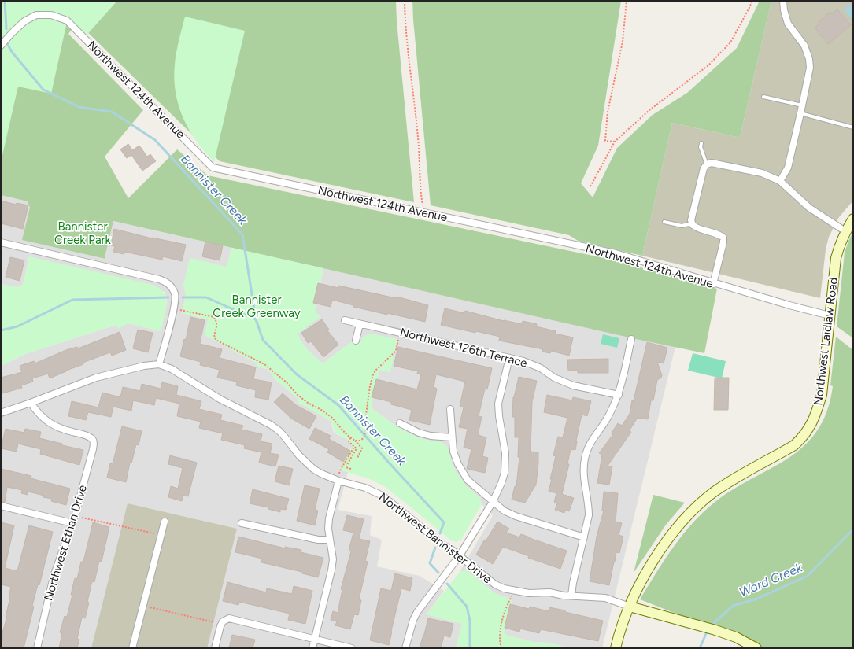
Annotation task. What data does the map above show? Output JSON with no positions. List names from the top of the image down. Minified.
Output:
{"streets":{"street":["Northwest 124th Avenue","Northwest Laidlaw Road","Northwest 126th Terrace","Northwest Bannister Drive","Northwest Ethan Drive"]},"crossings":[["Northwest 124th Avenue","Northwest Laidlaw Road"],["Northwest Laidlaw Road","Northwest Bannister Drive"],["Northwest Bannister Drive","Northwest Ethan Drive"]],"water":["Bannister Creek","Ward Creek"],"parks":["Bannister Creek Park","Bannister Creek Greenway"]}
